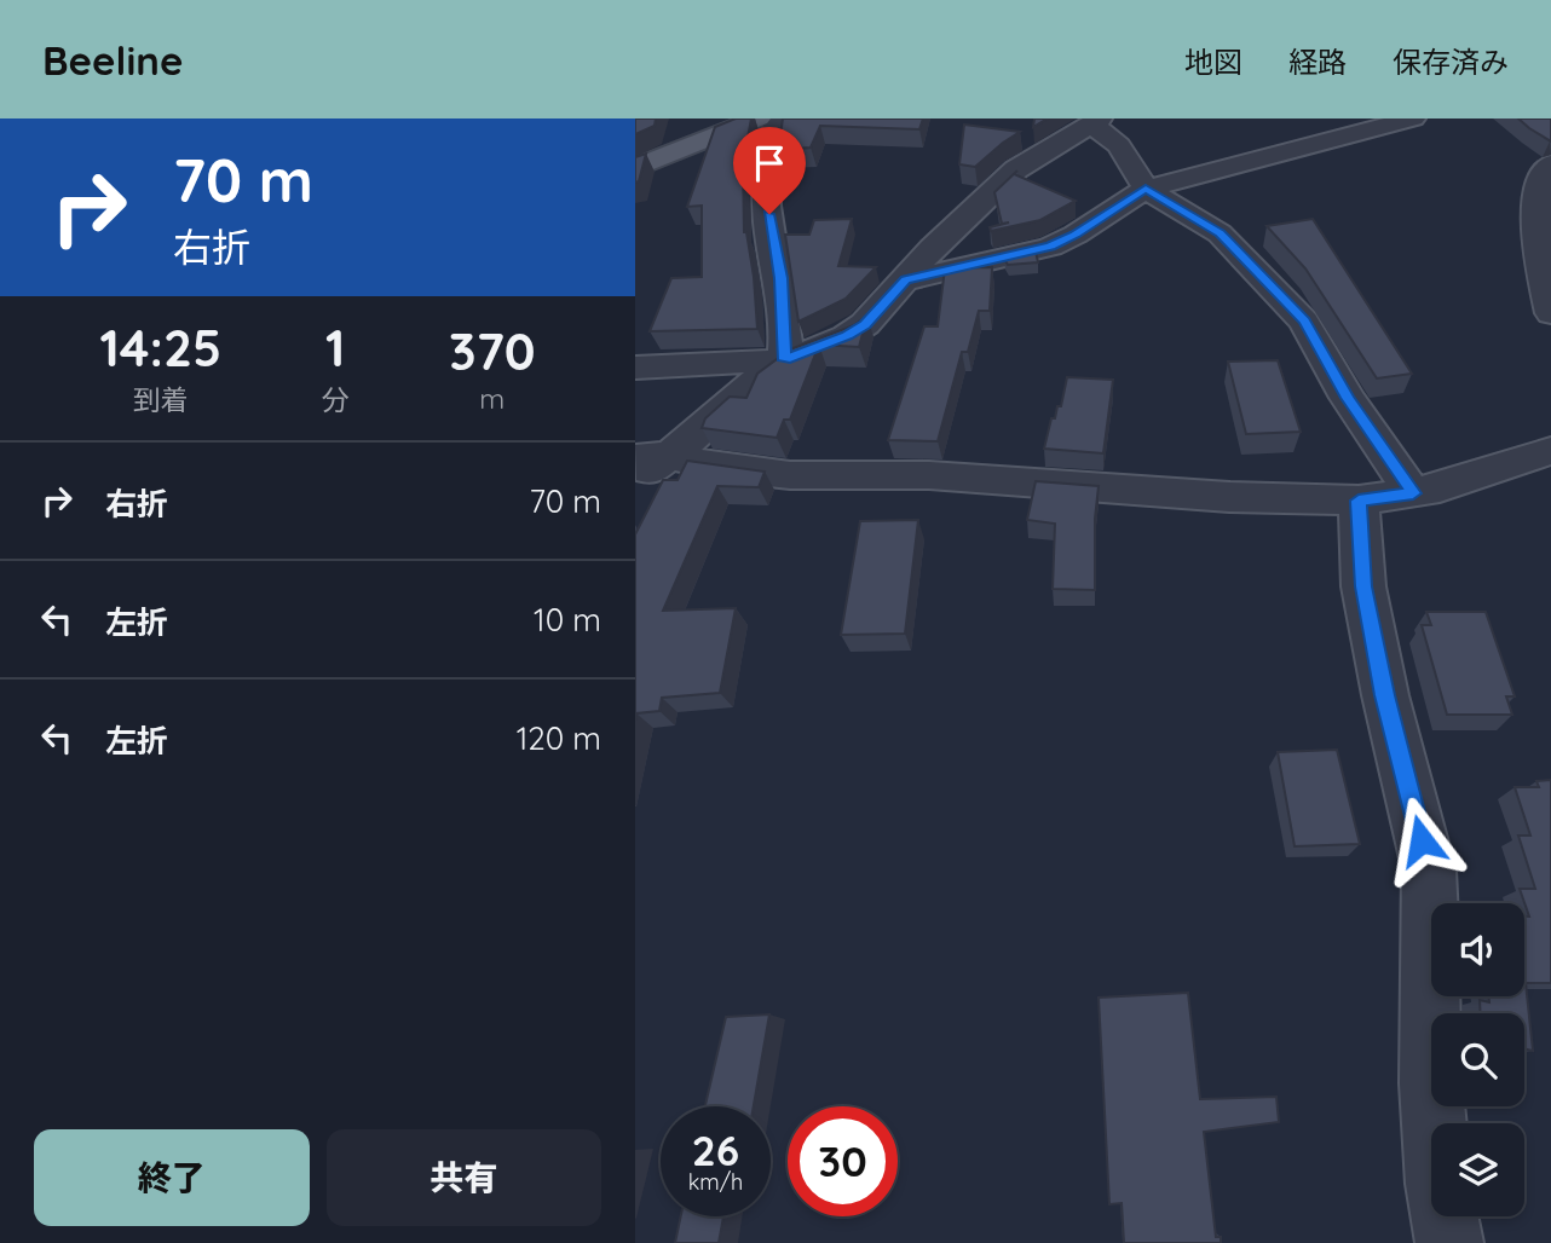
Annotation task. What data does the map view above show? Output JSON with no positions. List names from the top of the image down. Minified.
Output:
{"page":{"header":"Beeline","nav":["地図","経路","保存済み"],"turn":["70 m","右折"],"eta":["14:25","到着","1","分","370","m"],"list":[{"name":"右折","value":"70 m"},{"name":"左折","value":"10 m"},{"name":"左折","value":"120 m"}],"speed":"26 km/h","limit":"30","buttons":["終了","共有"]}}
